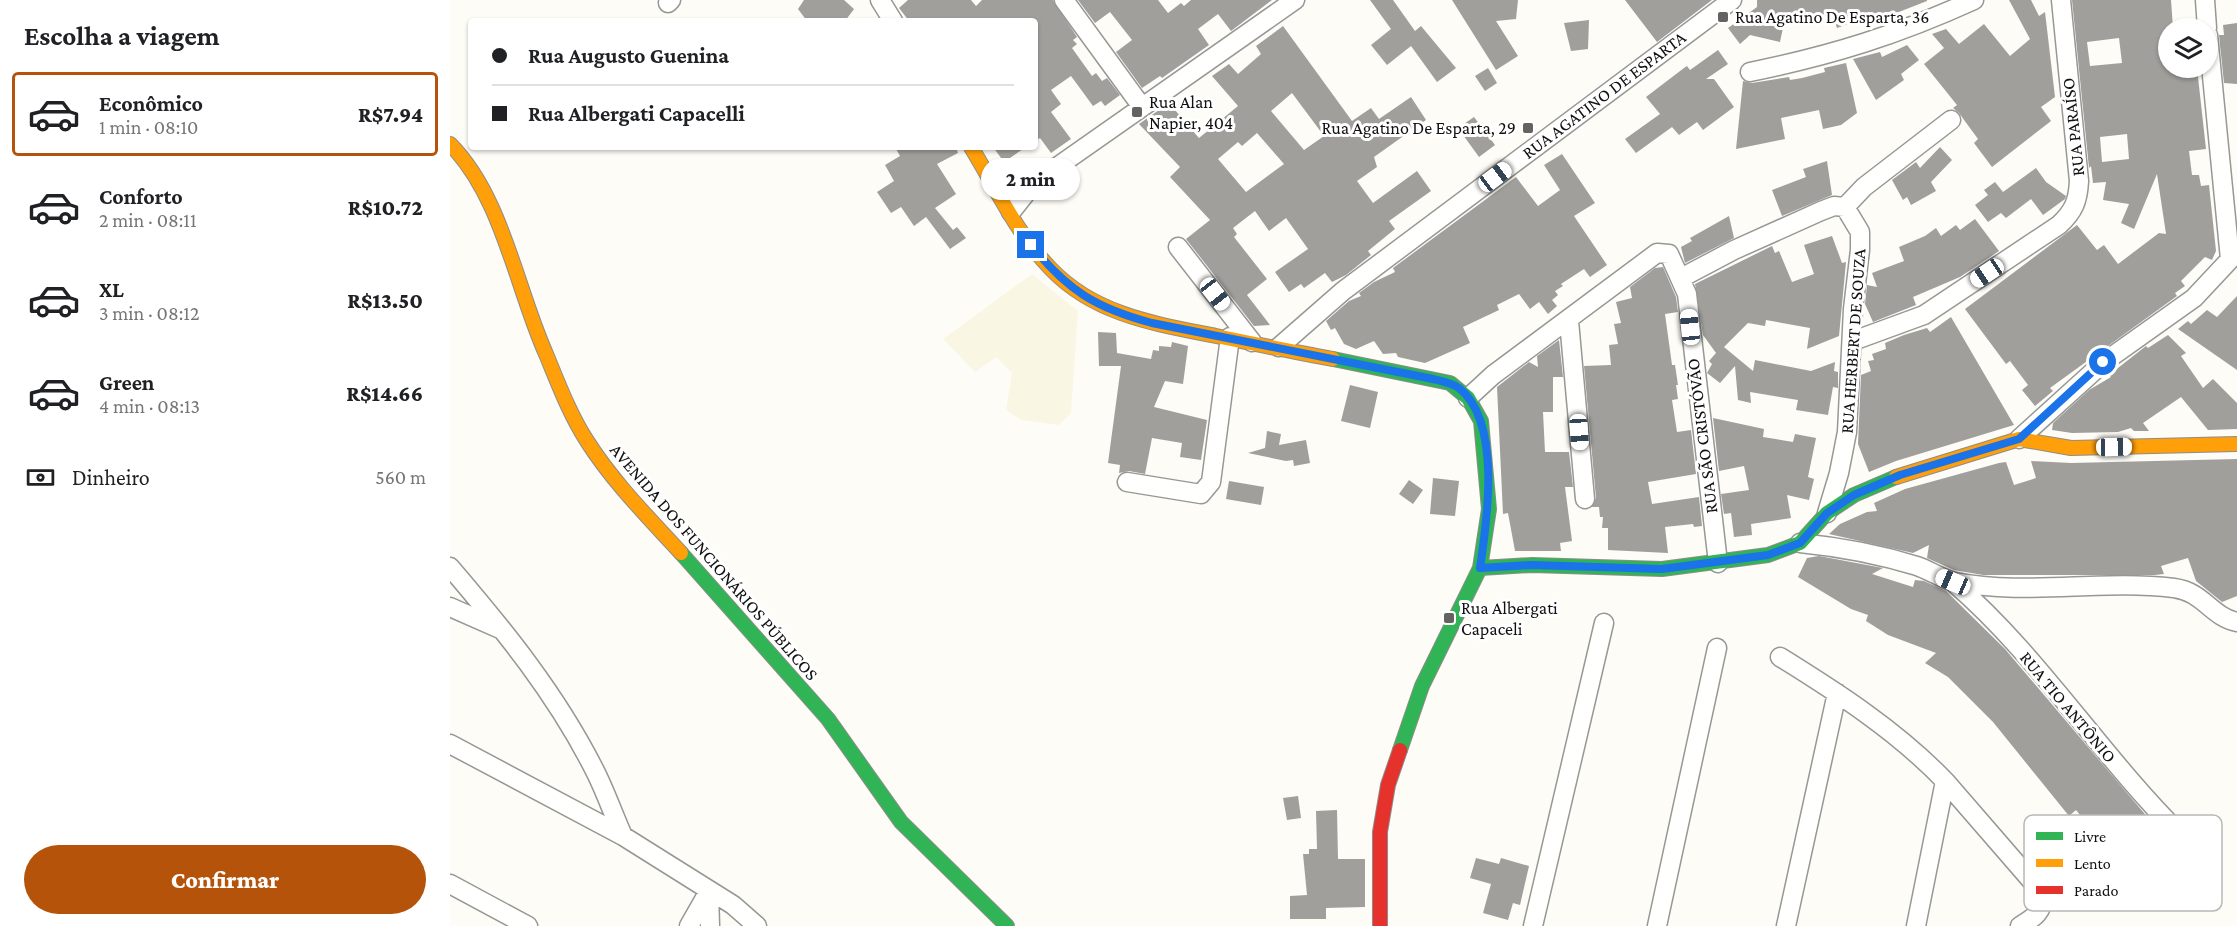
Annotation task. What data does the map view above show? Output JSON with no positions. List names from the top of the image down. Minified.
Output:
{"streets":{"street":["RUA AGATINO DE ESPARTA","RUA PARAÍSO","RUA HERBERT DE SOUZA","RUA SÃO CRISTÓVÃO","AVENIDA DOS FUNCIONÁRIOS PÚBLICOS","RUA TIO ANTÔNIO"]},"crossings":[["RUA PARAÍSO","RUA HERBERT DE SOUZA"]],"places":{"transit":["Rua Agatino De Esparta, 36","Rua Alan Napier, 404","Rua Agatino De Esparta, 29","Rua Albergati Capaceli"]},"legend":["Livre","Lento","Parado"],"page":{"heading":"Escolha a viagem","banner":["Rua Augusto Guenina","Rua Albergati Capacelli"],"list":[{"name":"Econômico","note":"1 min · 08:10","value":"R$7.94"},{"name":"Conforto","note":"2 min · 08:11","value":"R$10.72"},{"name":"XL","note":"3 min · 08:12","value":"R$13.50"},{"name":"Green","note":"4 min · 08:13","value":"R$14.66"}],"bubble":"2 min","pay":["Dinheiro","560 m"],"buttons":"Confirmar"}}
